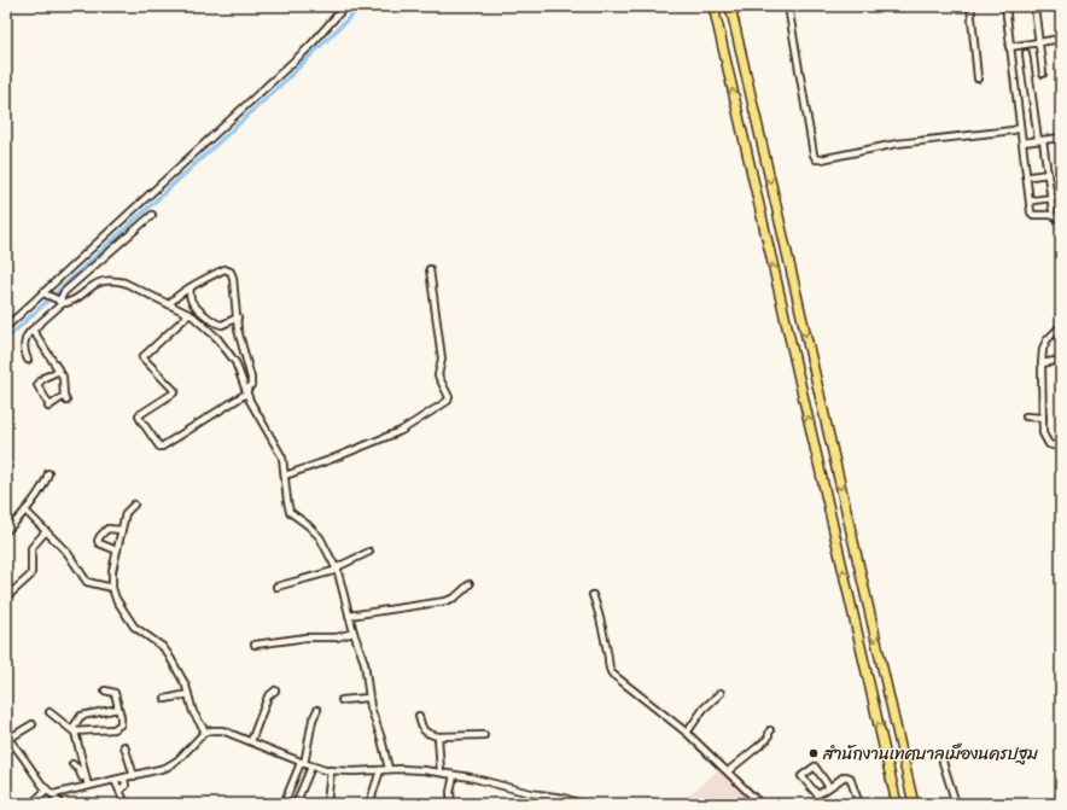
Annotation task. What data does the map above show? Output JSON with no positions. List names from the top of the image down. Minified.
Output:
{"places":["สำนักงานเทศบาลเมืองนครปฐม"]}
